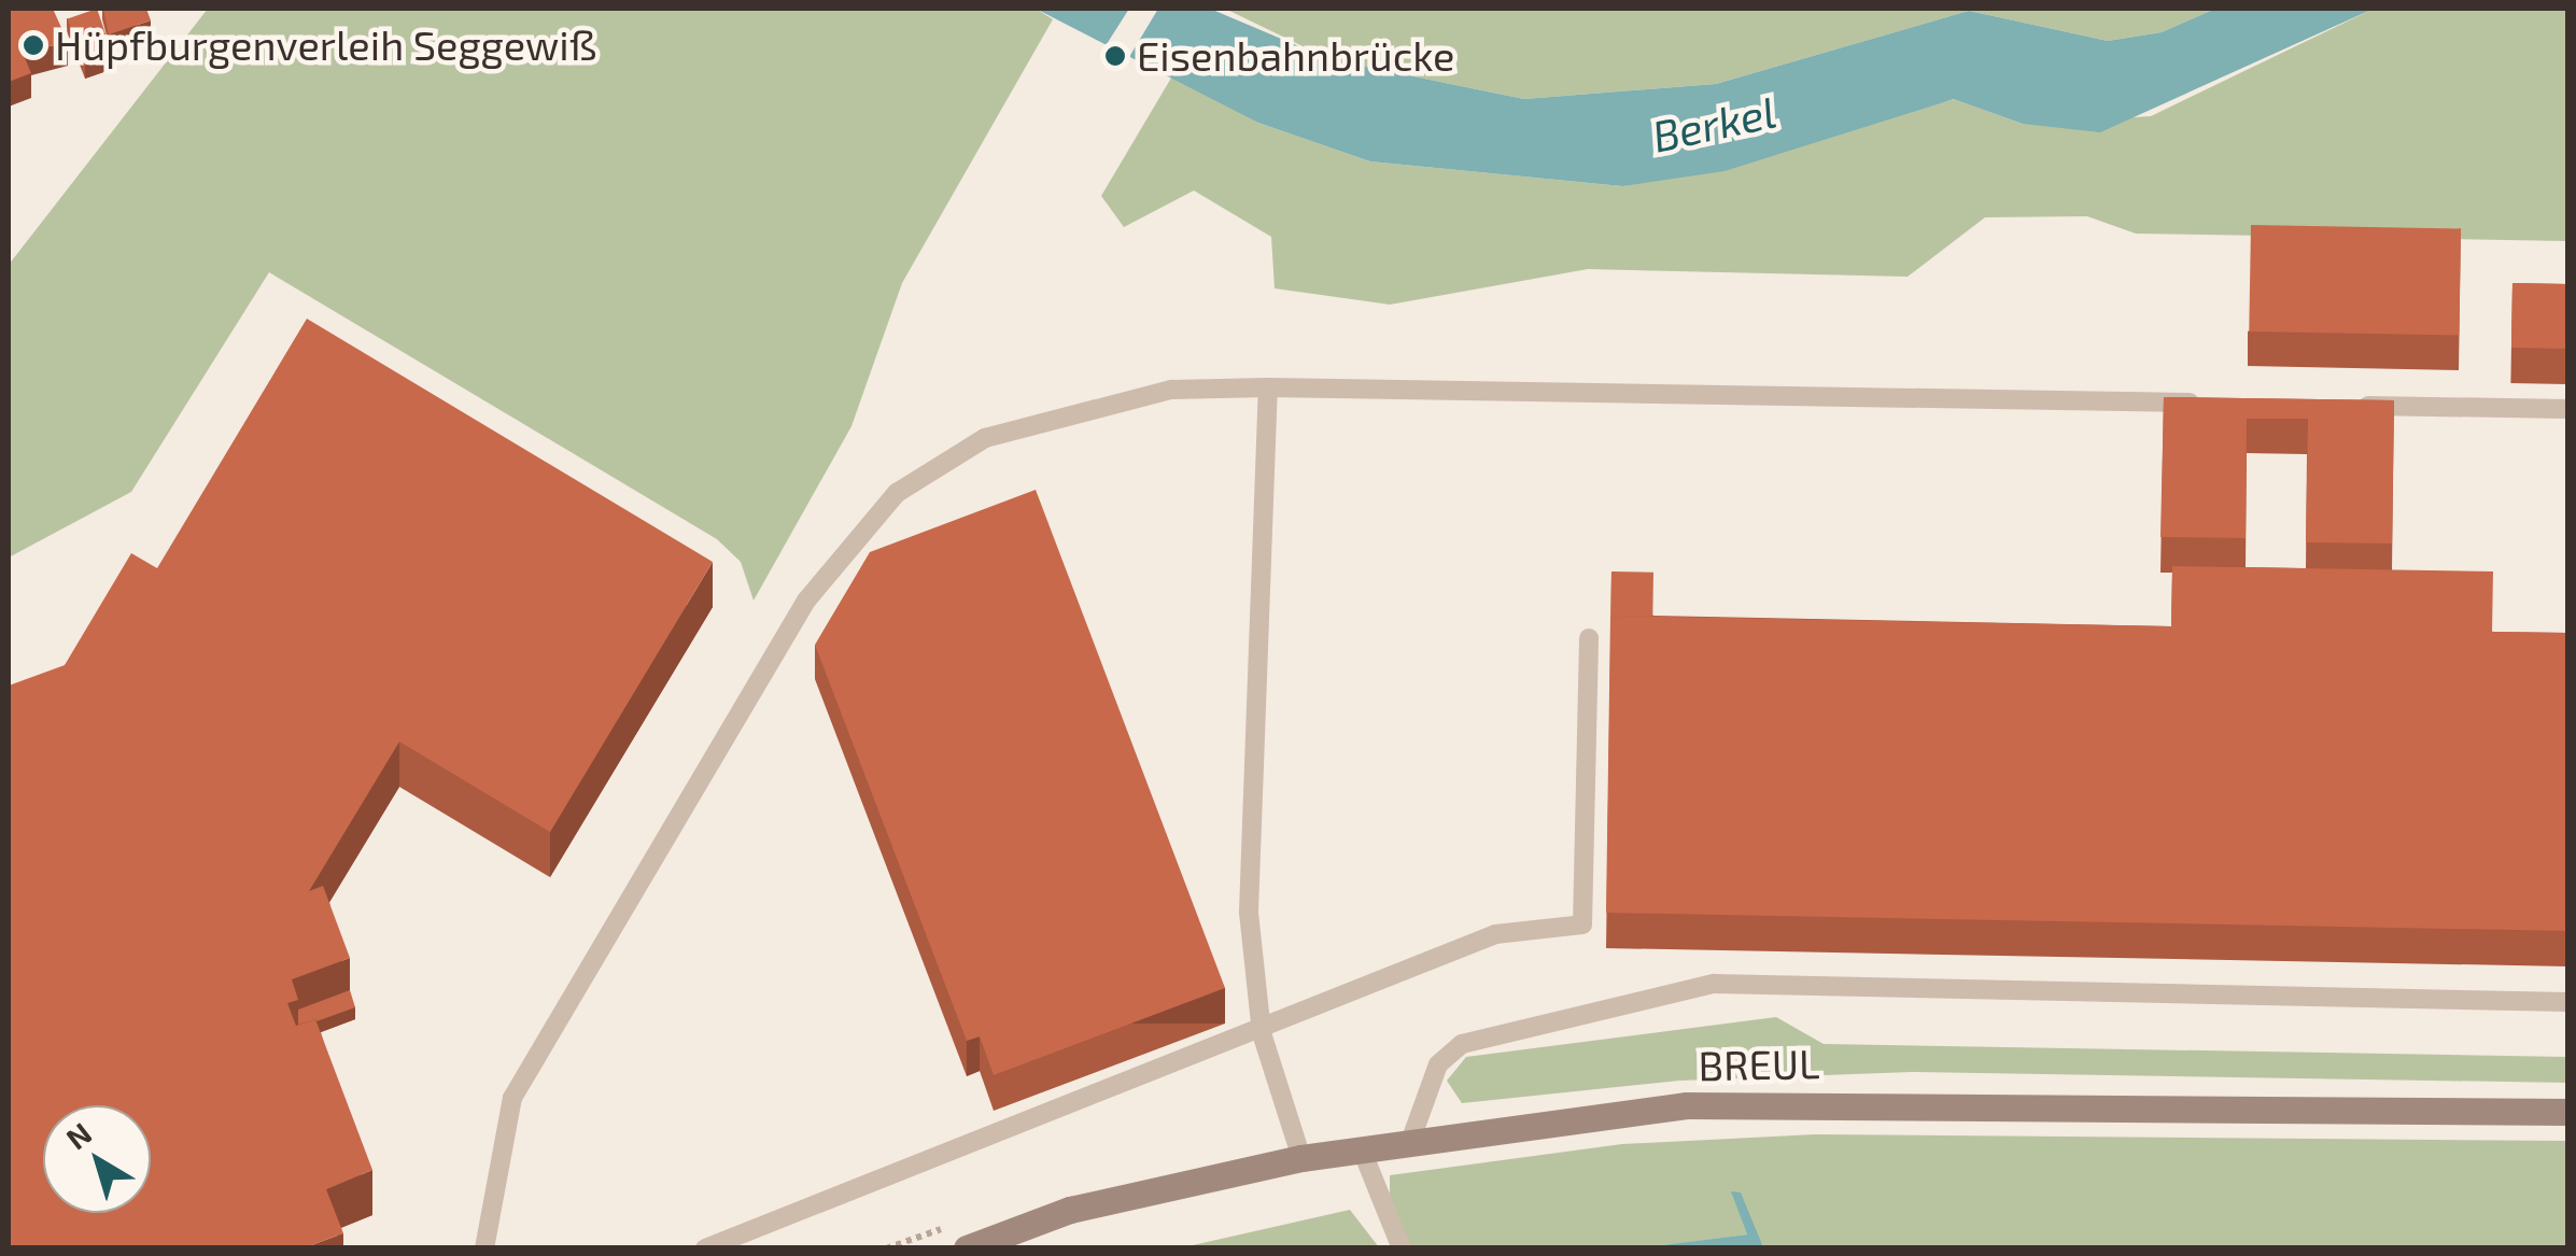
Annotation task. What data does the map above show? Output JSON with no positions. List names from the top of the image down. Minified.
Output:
{"streets":{"main road":["BREUL"]},"water":["Berkel"],"places":["Hüpfburgenverleih Seggewiß","Eisenbahnbrücke"],"north":"top left"}
